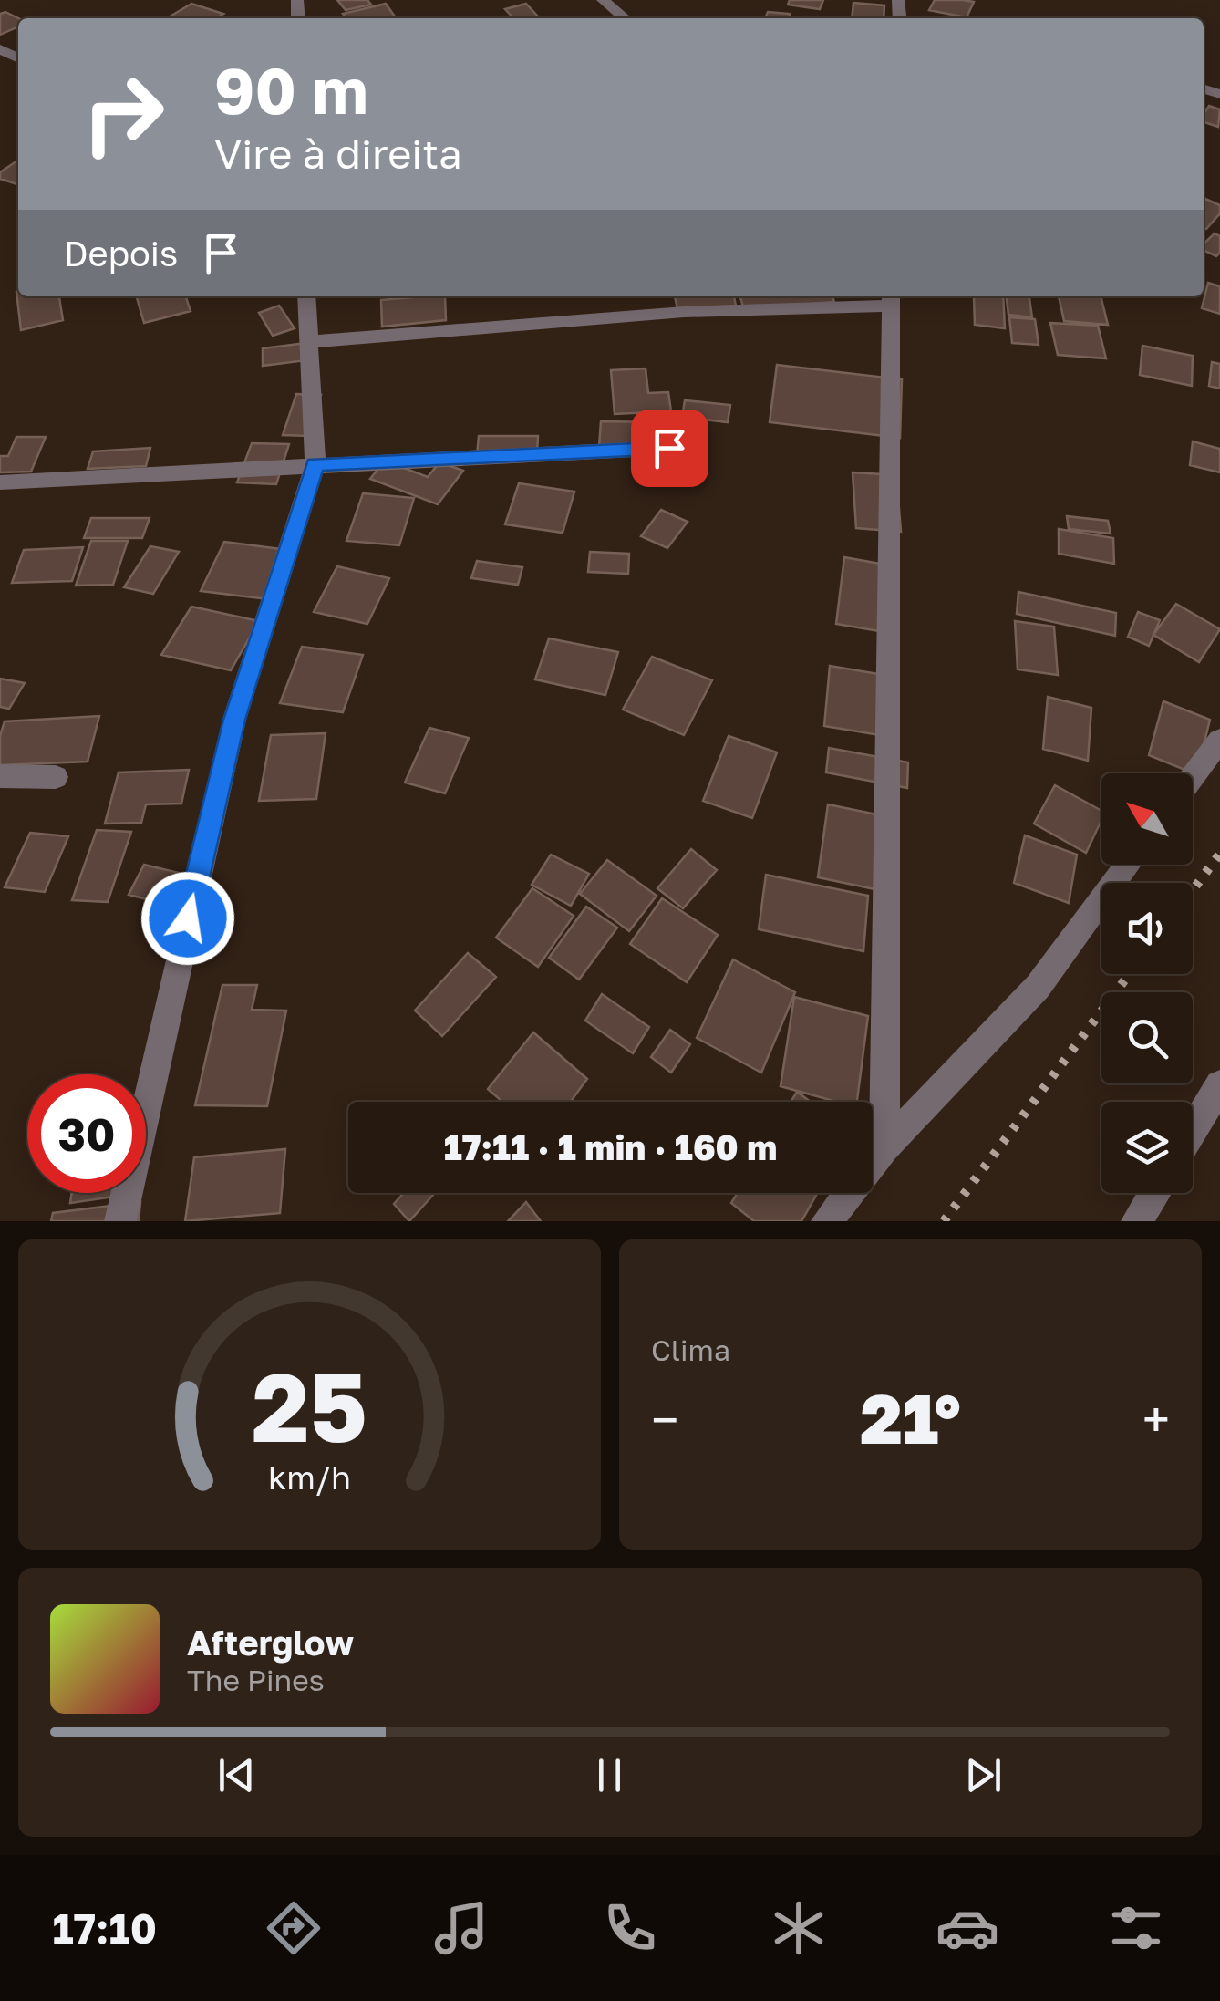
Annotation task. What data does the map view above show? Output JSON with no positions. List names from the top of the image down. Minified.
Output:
{"north":"top left","page":{"turn":["90 m","Vire à direita"],"then":"Depois","limit":"30","trip":"17:11 · 1 min · 160 m","tile":"Clima","heat":["−","21°","+"],"song":["Afterglow","The Pines"],"tabs":"17:10","gauge":["25","km/h"]}}
